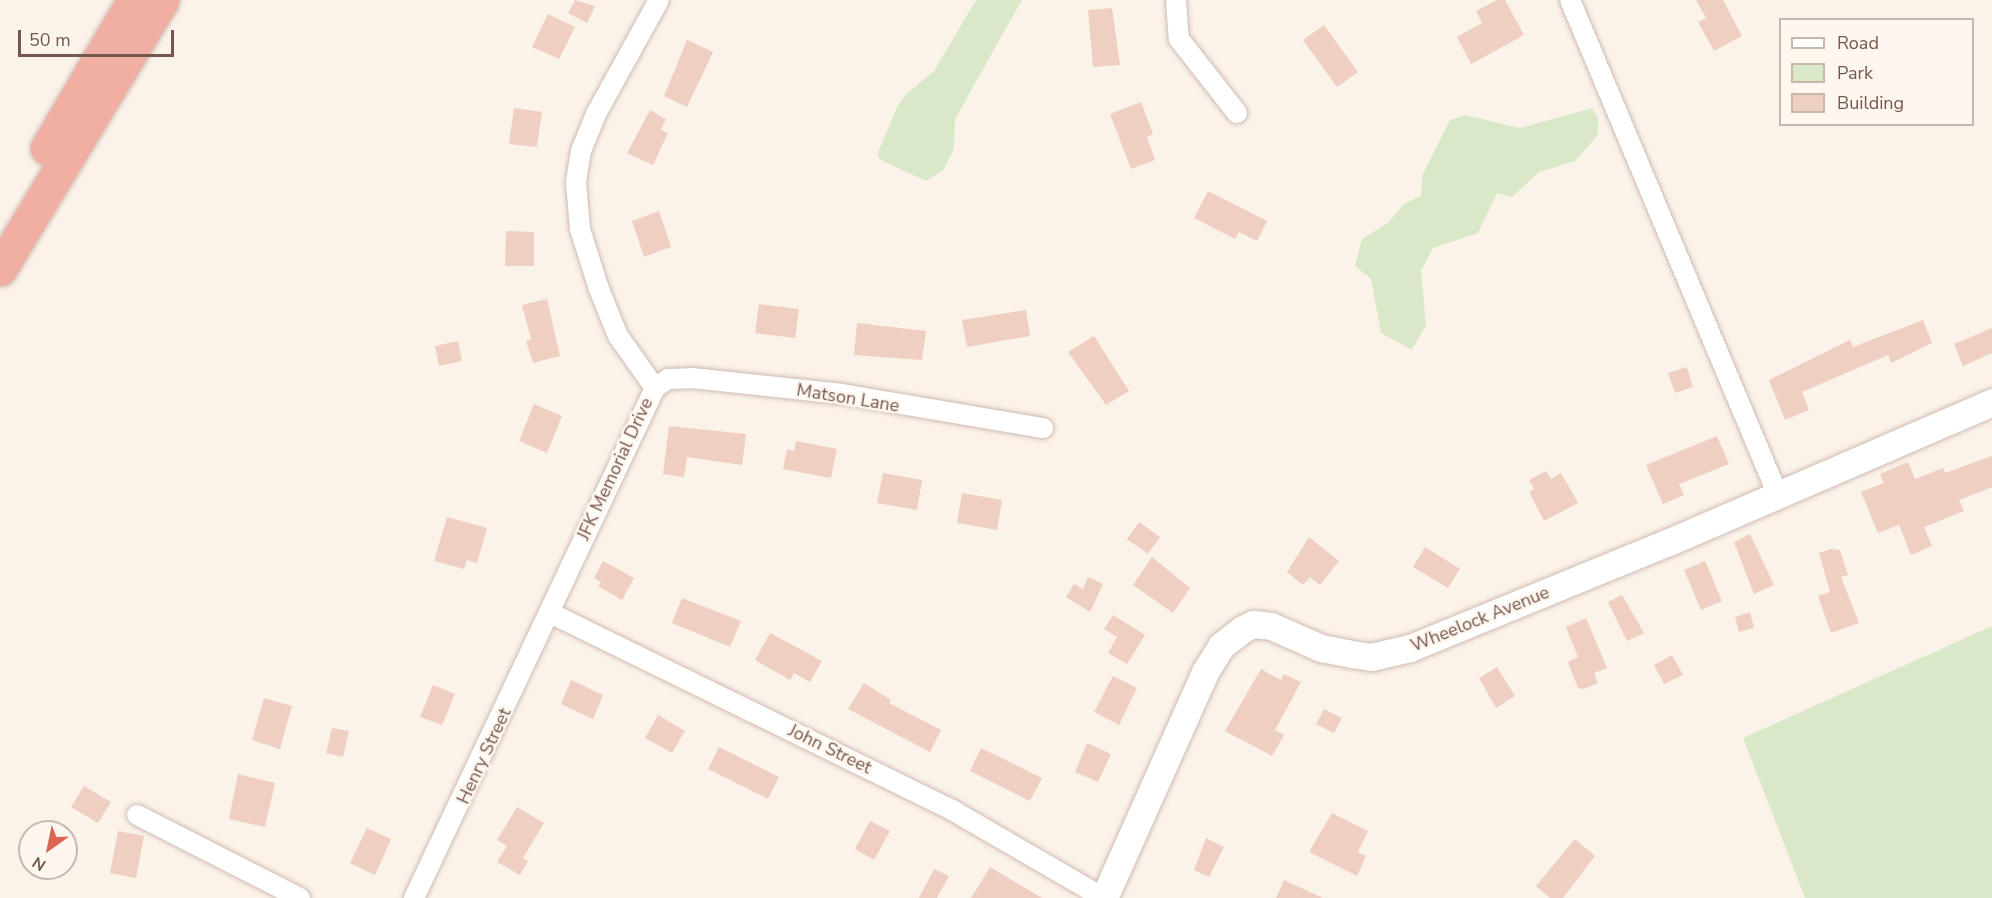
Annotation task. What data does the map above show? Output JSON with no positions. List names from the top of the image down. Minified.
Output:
{"streets":{"street":["Matson Lane","JFK Memorial Drive","Wheelock Avenue","John Street","Henry Street"]},"crossings":[["Matson Lane","JFK Memorial Drive"],["JFK Memorial Drive","John Street"],["JFK Memorial Drive","Henry Street"],["Wheelock Avenue","John Street"],["John Street","Henry Street"]],"legend":["Road","Park","Building"],"scale_bar":"50 m","north":"bottom left"}
